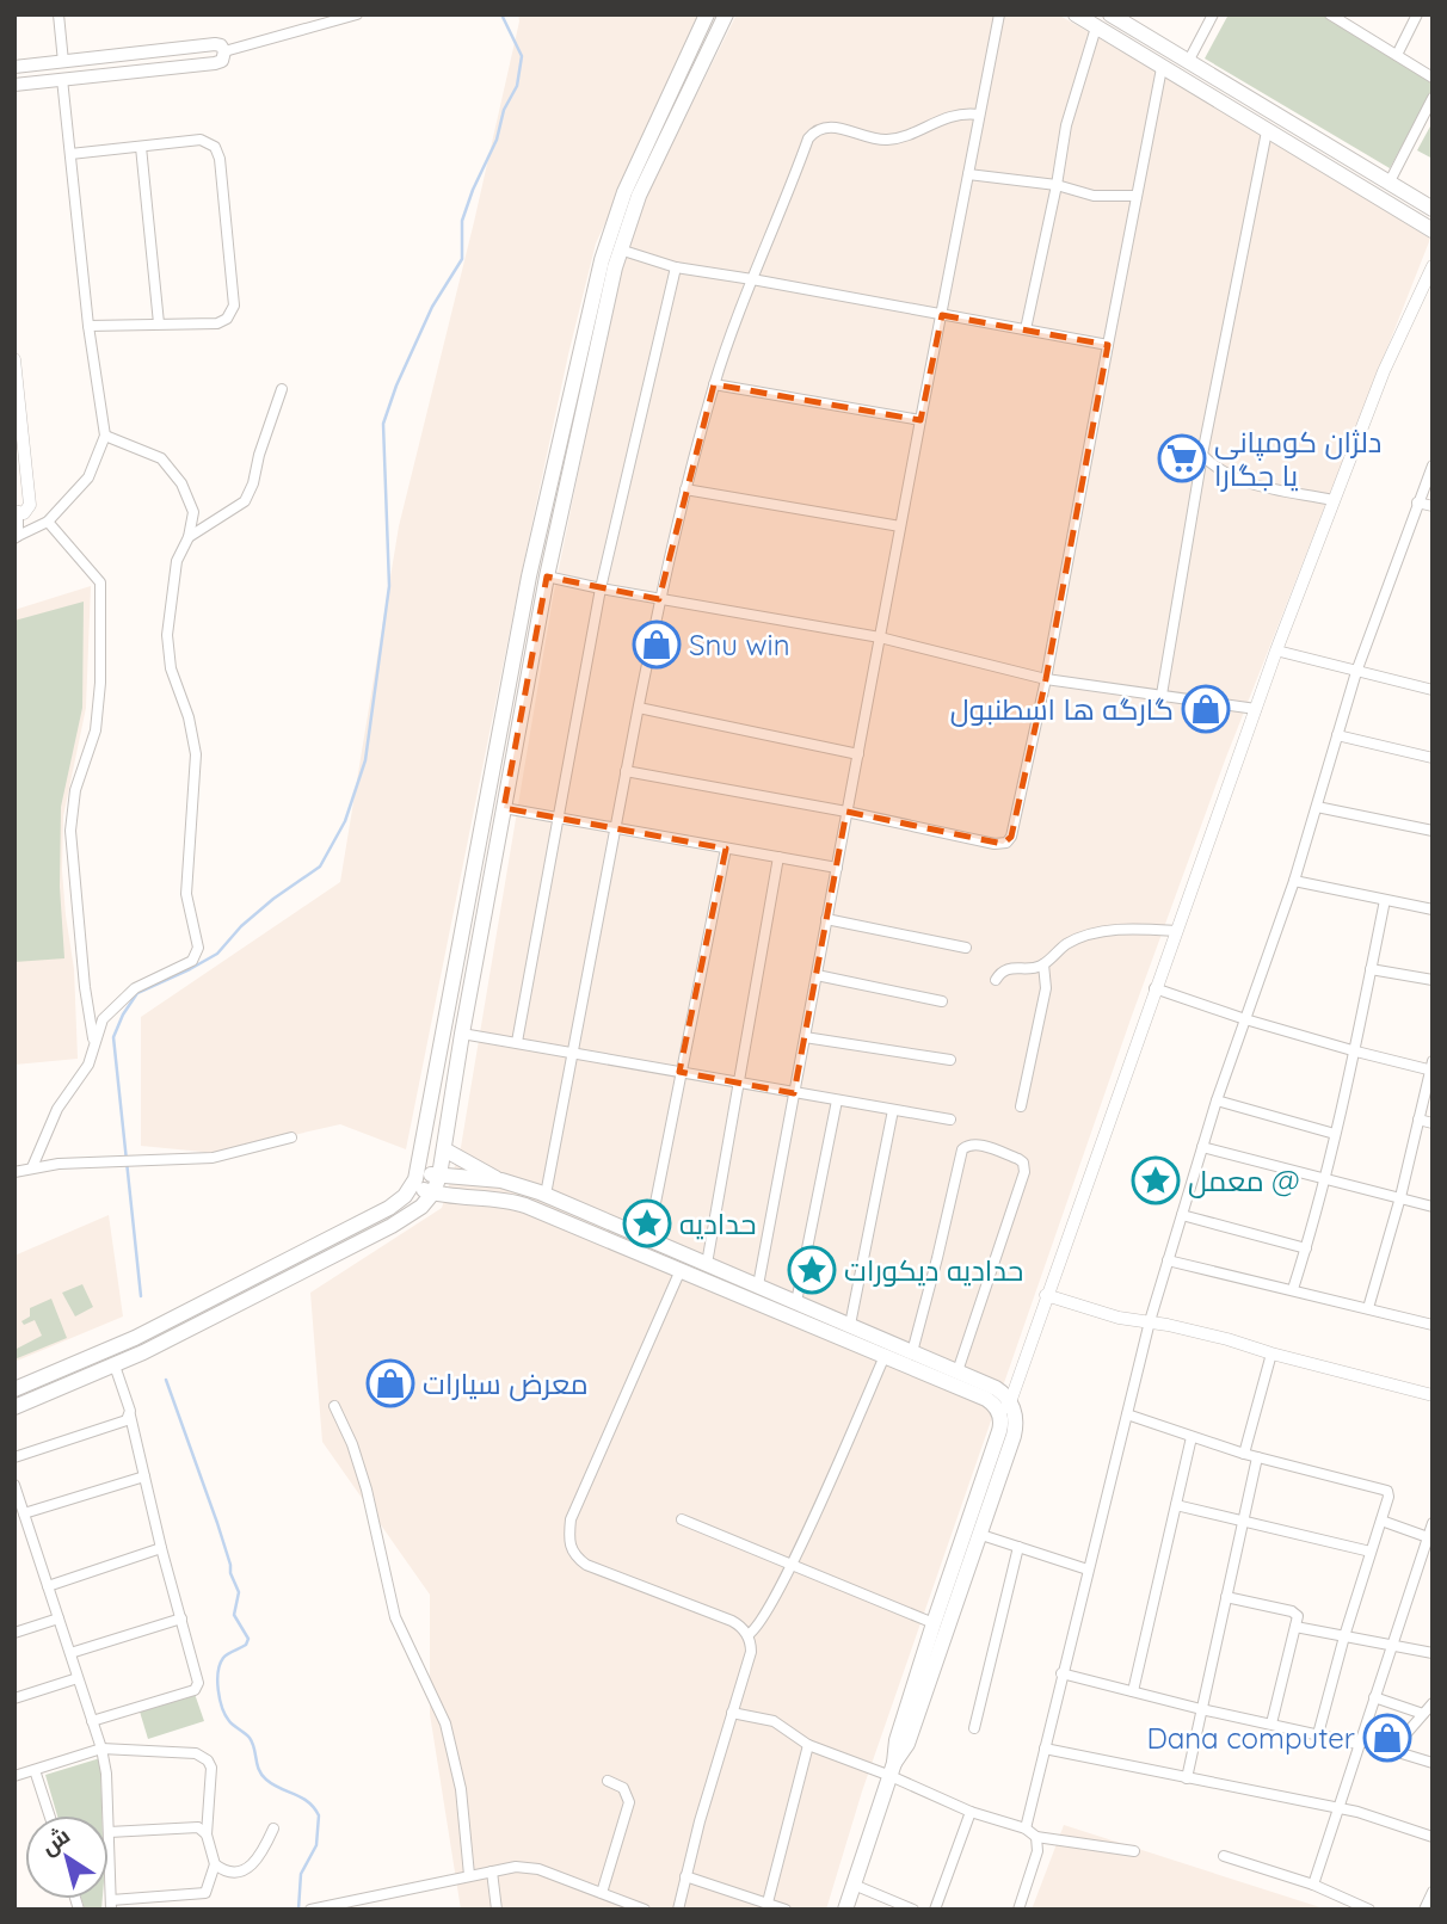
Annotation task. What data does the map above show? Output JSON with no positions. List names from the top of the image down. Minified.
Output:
{"places":{"supermarket":["دلژان کومپانی یا جگارا"],"shop":["Snu win","گارگه ها اسطنبول","معرض سيارات","Dana computer"],"place":["معمل @","حداديه","حداديه ديكورات"]},"north":"top left"}
